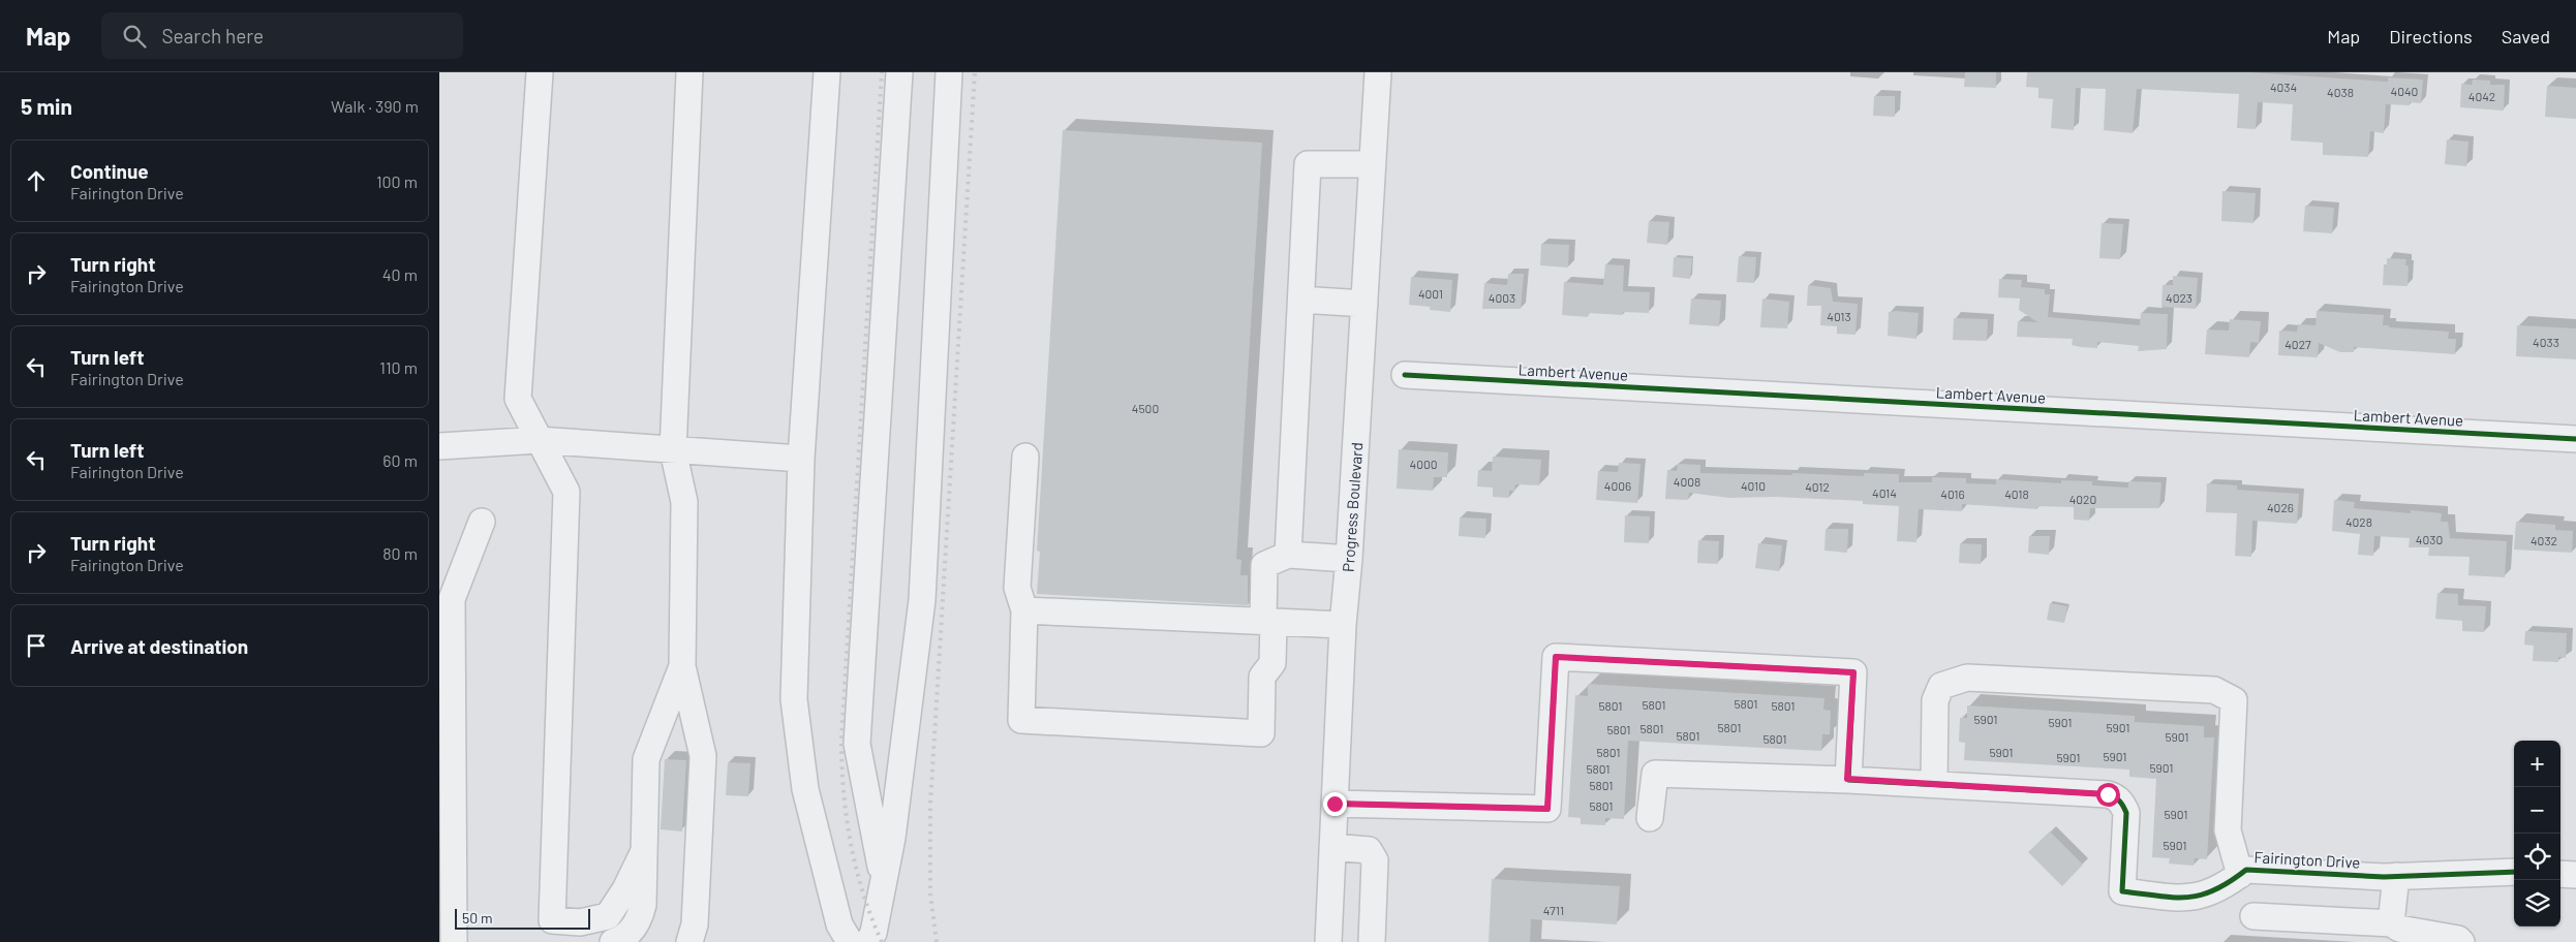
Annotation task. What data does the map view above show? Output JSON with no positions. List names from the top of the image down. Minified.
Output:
{"streets":{"street":["Lambert Avenue","Progress Boulevard","Fairington Drive"]},"house_numbers":["4034","4040","4038","4042","4001","4003","4023","4013","4033","4027","4500","4000","4008","4006","4010","4012","4014","4016","4018","4020","4026","4028","4030","4032","5801","5801","5801","5801","5901","5901","5801","5901","5801","5801","5801","5901","5801","5801","5901","5901","5901","5901","5801","5801","5801","5901","5901","4711"],"scale_bar":"50 m","page":{"header":"Map","search":"Search here","nav":["Map","Directions","Saved"],"heading":["5 min","Walk · 390 m"],"list":[["Continue","Fairington Drive","100 m"],["Turn right","Fairington Drive","40 m"],["Turn left","Fairington Drive","110 m"],["Turn left","Fairington Drive","60 m"],["Turn right","Fairington Drive","80 m"],"Arrive at destination"],"map_buttons":["+","−"],"scale":"50 m"}}
